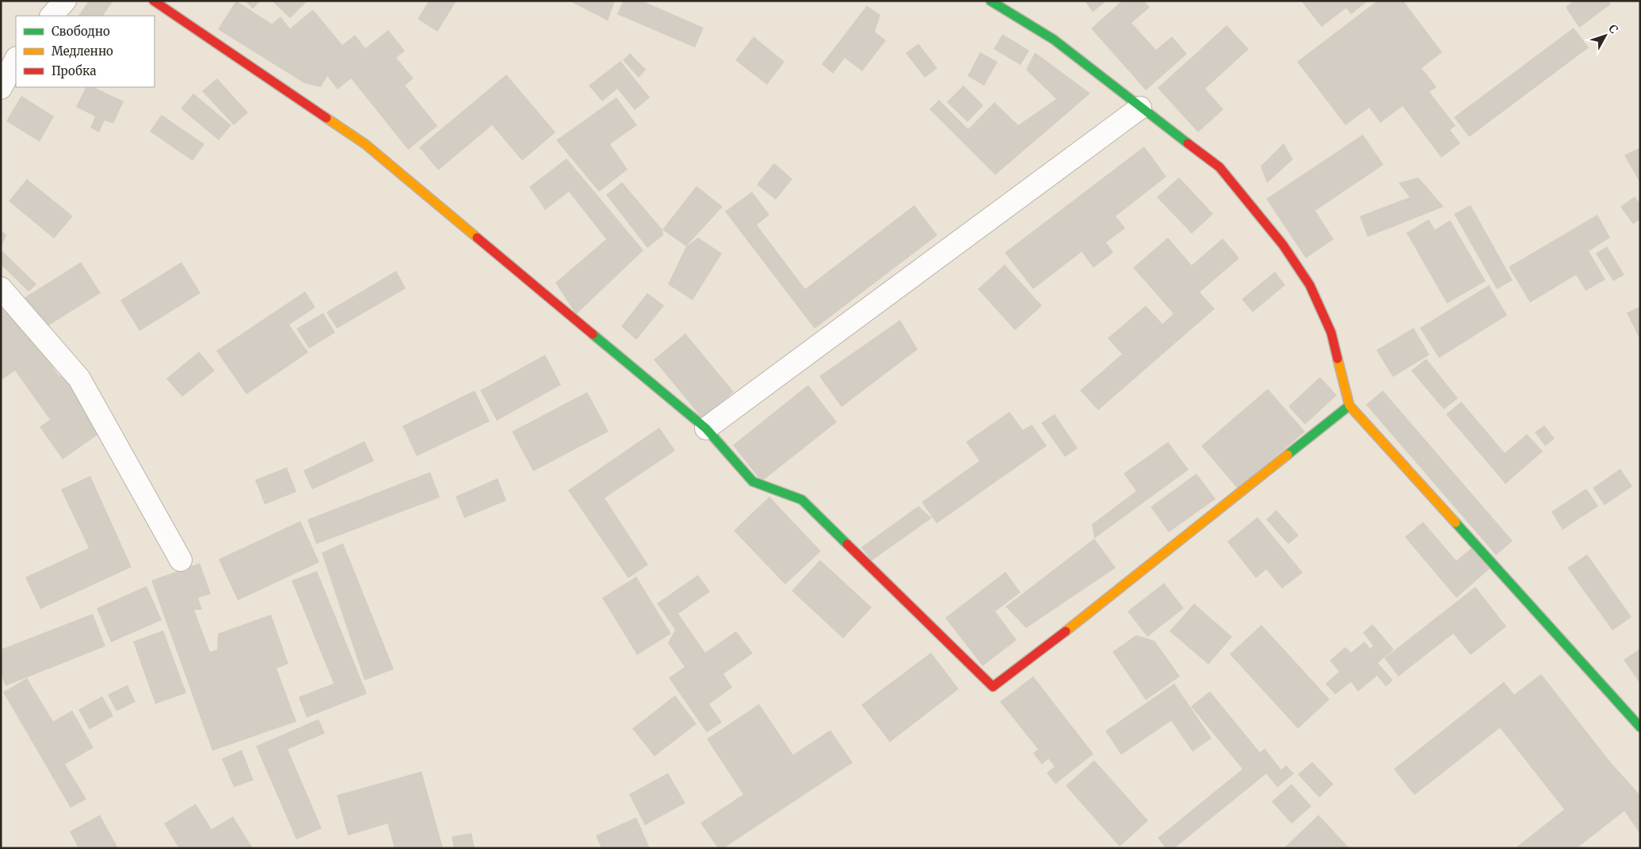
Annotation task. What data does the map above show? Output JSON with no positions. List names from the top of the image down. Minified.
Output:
{"legend":["Свободно","Медленно","Пробка"],"north":"top right"}
